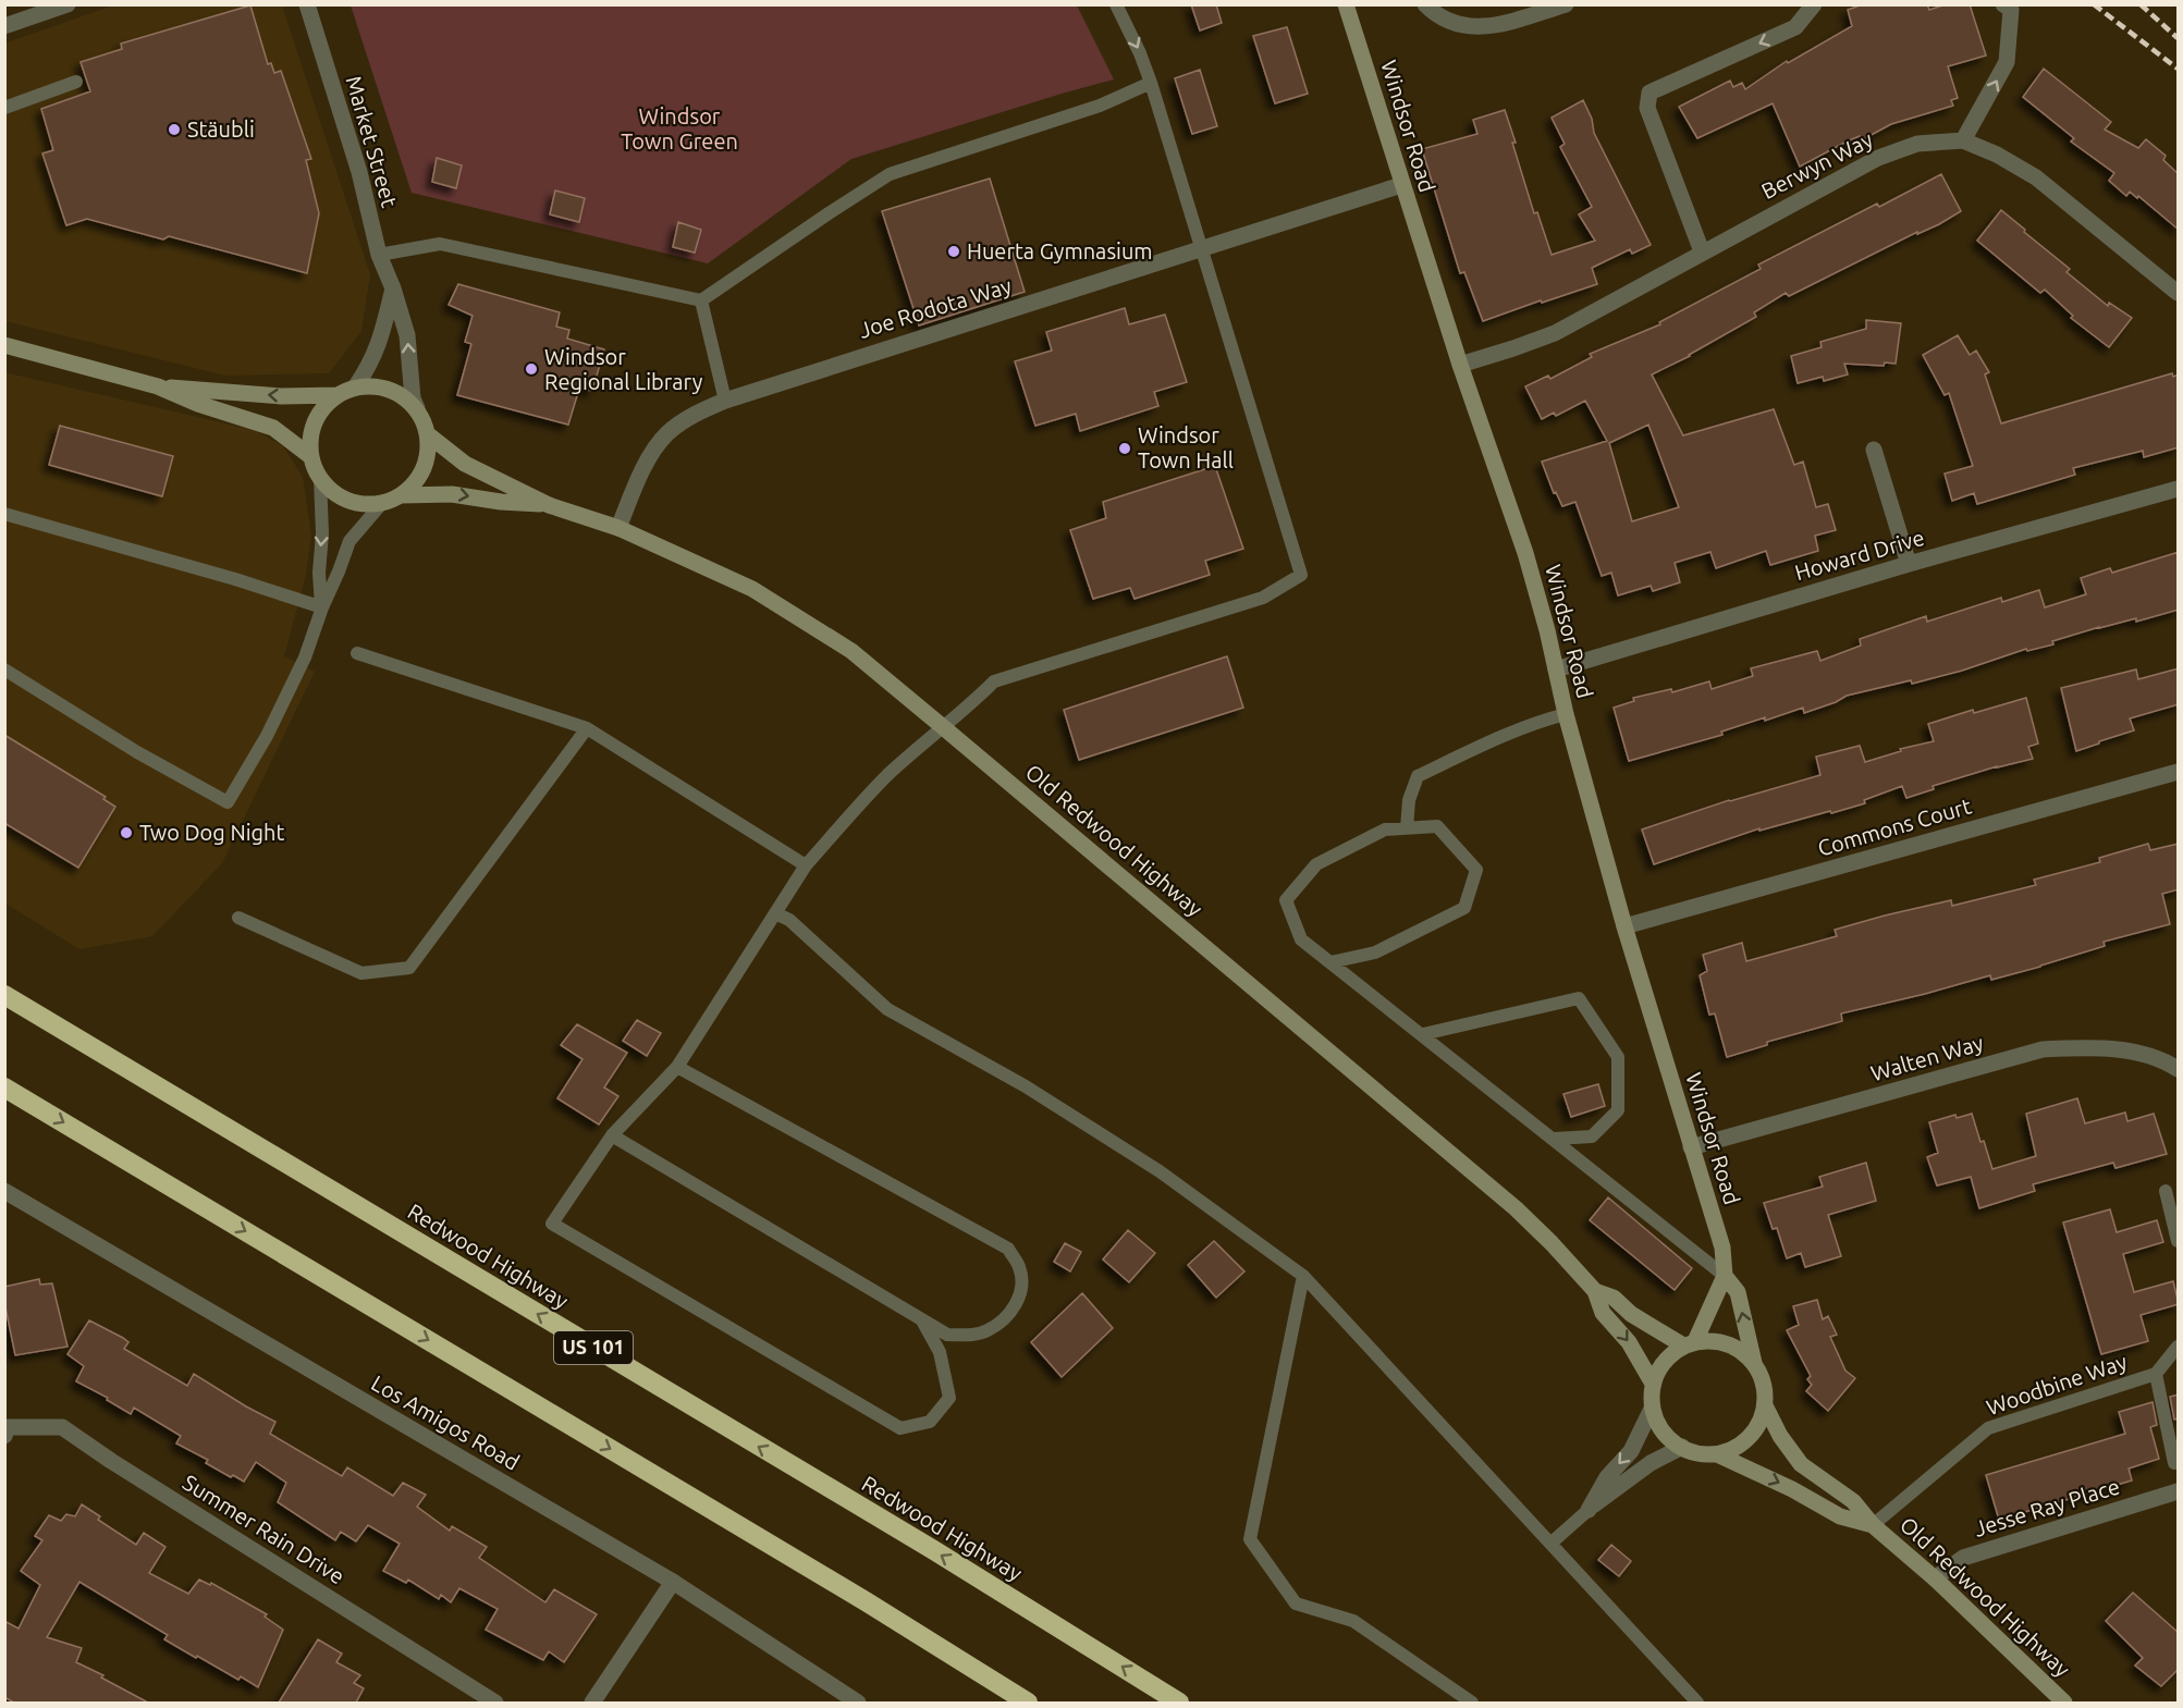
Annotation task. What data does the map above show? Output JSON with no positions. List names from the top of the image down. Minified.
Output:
{"streets":{"highway":["Redwood Highway","US 101"],"main road":["Windsor Road","Old Redwood Highway"],"street":["Market Street","Berwyn Way","Joe Rodota Way","Howard Drive","Commons Court","Walten Way","Los Amigos Road","Jesse Ray Place","Summer Rain Drive"],"lane":["Woodbine Way"]},"crossings":[["Windsor Road","Berwyn Way"],["Windsor Road","Joe Rodota Way"],["Windsor Road","Howard Drive"],["Windsor Road","Commons Court"],["Windsor Road","Old Redwood Highway"],["Windsor Road","Walten Way"],["Market Street","Old Redwood Highway"],["Joe Rodota Way","Old Redwood Highway"],["Old Redwood Highway","Woodbine Way"],["Old Redwood Highway","Jesse Ray Place"]],"parks":["Windsor Town Green"],"places":["Stäubli","Huerta Gymnasium","Windsor Regional Library","Windsor Town Hall","Two Dog Night"]}
